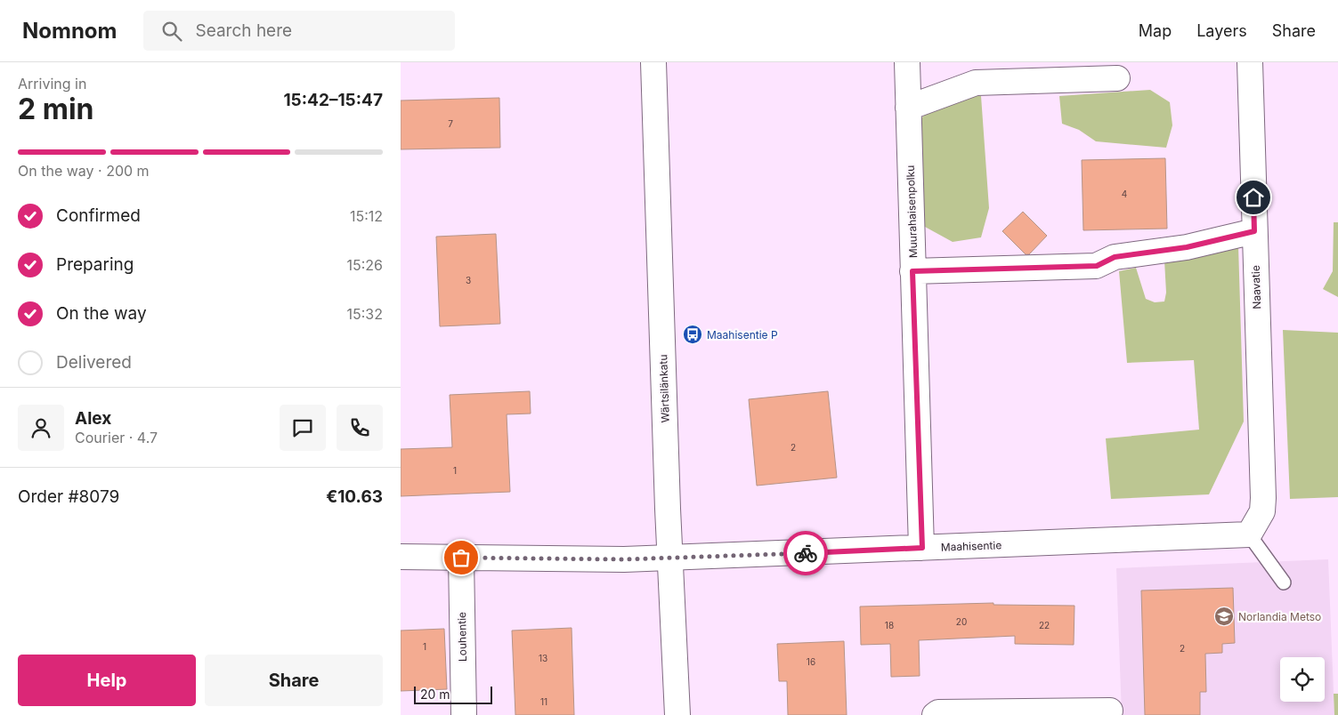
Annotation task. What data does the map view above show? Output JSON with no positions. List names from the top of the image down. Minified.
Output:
{"streets":{"street":["Muurahaisenpolku","Naavatie","Wärtsilänkatu","Maahisentie","Louhentie"]},"crossings":[["Muurahaisenpolku","Maahisentie"],["Naavatie","Maahisentie"],["Wärtsilänkatu","Maahisentie"],["Maahisentie","Louhentie"]],"places":{"bus stop":["Maahisentie P"],"school or university":["Norlandia Metso"]},"house_numbers":["7","4","3","2","1","20","18","22","1","2","13","16","11"],"scale_bar":"20 m","page":{"header":"Nomnom","search":"Search here","nav":["Map","Layers","Share"],"heading":["2 min","Arriving in","15:42–15:47"],"panel":["Alex","Courier · 4.7","Order #8079","€10.63"],"bar":"On the way · 200 m","list":[["Confirmed","15:12"],["Preparing","15:26"],["On the way","15:32"],"Delivered"],"buttons":["Help","Share"],"scale":"20 m"}}
